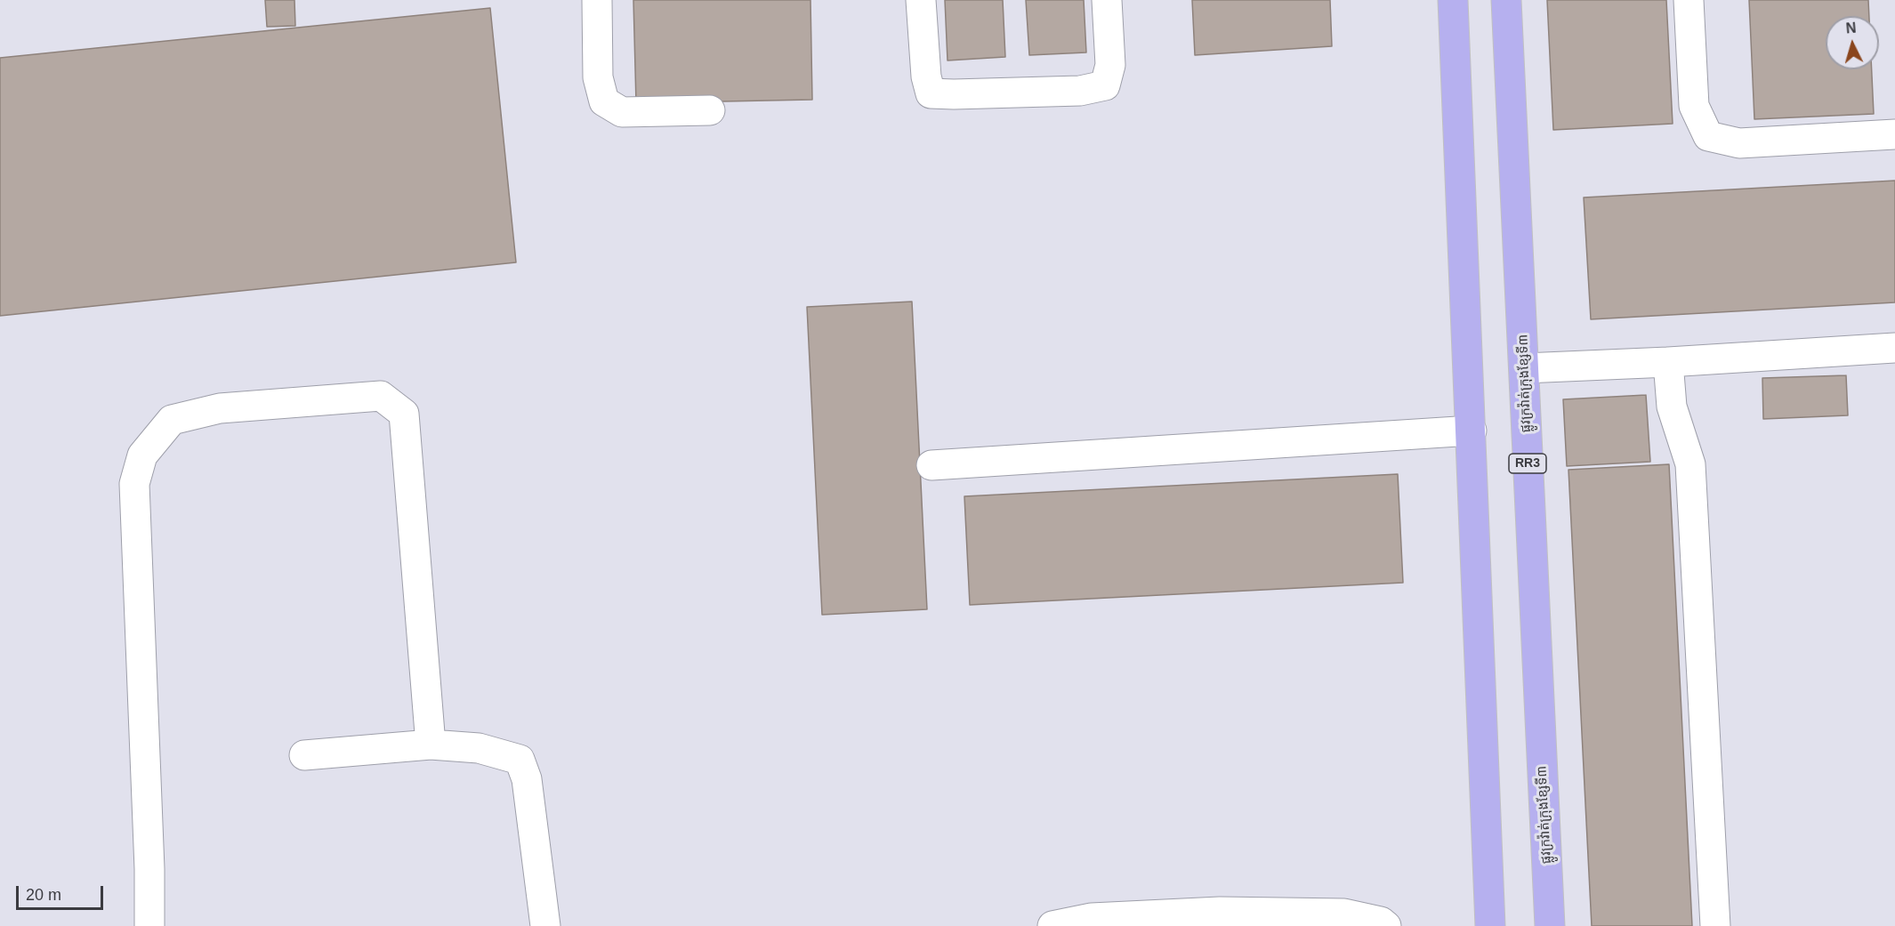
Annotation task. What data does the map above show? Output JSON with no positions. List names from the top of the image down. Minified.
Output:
{"streets":{"main road":["ផ្លូវក្រវ៉ាត់ក្រុងខ្សែទី៣","RR3"]},"scale_bar":"20 m","north":"top"}
